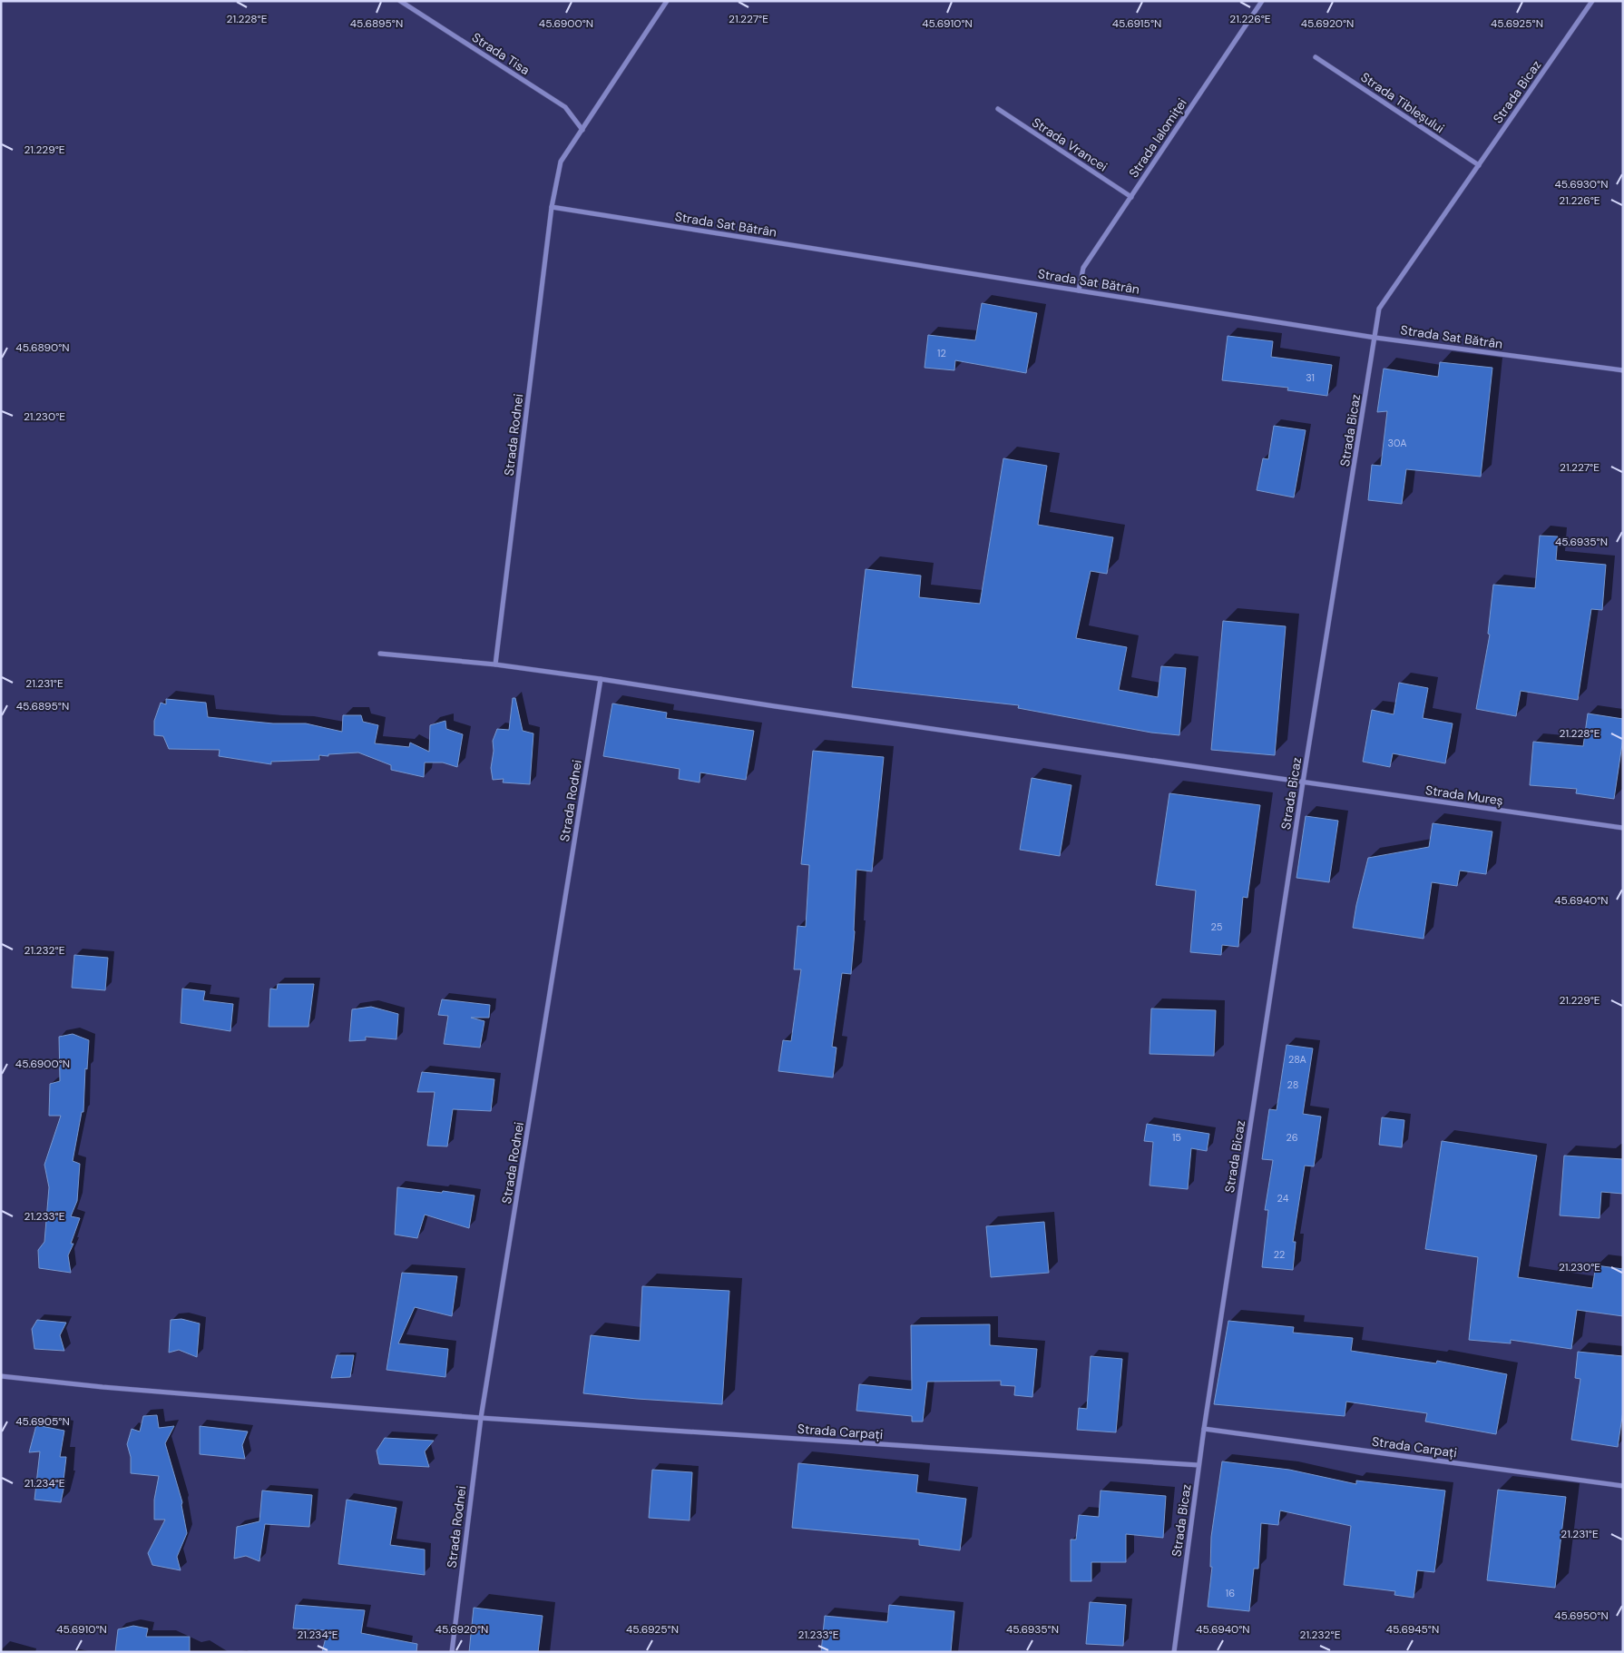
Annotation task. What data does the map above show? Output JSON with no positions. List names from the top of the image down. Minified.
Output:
{"streets":{"street":["Strada Tisa","Strada Bicaz","Strada Tibleșului","Strada Ialomiței","Strada Vrancei","Strada Sat Bătrân","Strada Rodnei","Strada Mureș","Strada Carpați"]},"crossings":[["Strada Tisa","Strada Rodnei"],["Strada Bicaz","Strada Tibleșului"],["Strada Bicaz","Strada Sat Bătrân"],["Strada Bicaz","Strada Mureș"],["Strada Bicaz","Strada Carpați"],["Strada Ialomiței","Strada Vrancei"],["Strada Ialomiței","Strada Sat Bătrân"],["Strada Sat Bătrân","Strada Rodnei"],["Strada Rodnei","Strada Mureș"],["Strada Rodnei","Strada Carpați"]],"house_numbers":["12","31","30A","25","28A","28","15","26","24","22","16"],"coordinates":["21.227°E","21.226°E","21.228°E","45.6895°N","45.6900°N","45.6910°N","45.6915°N","45.6920°N","45.6925°N","21.229°E","45.6930°N","45.6890°N","21.230°E","45.6935°N","21.231°E","45.6940°N","21.232°E","21.233°E","45.6905°N","21.234°E","45.6950°N","45.6945°N"]}
